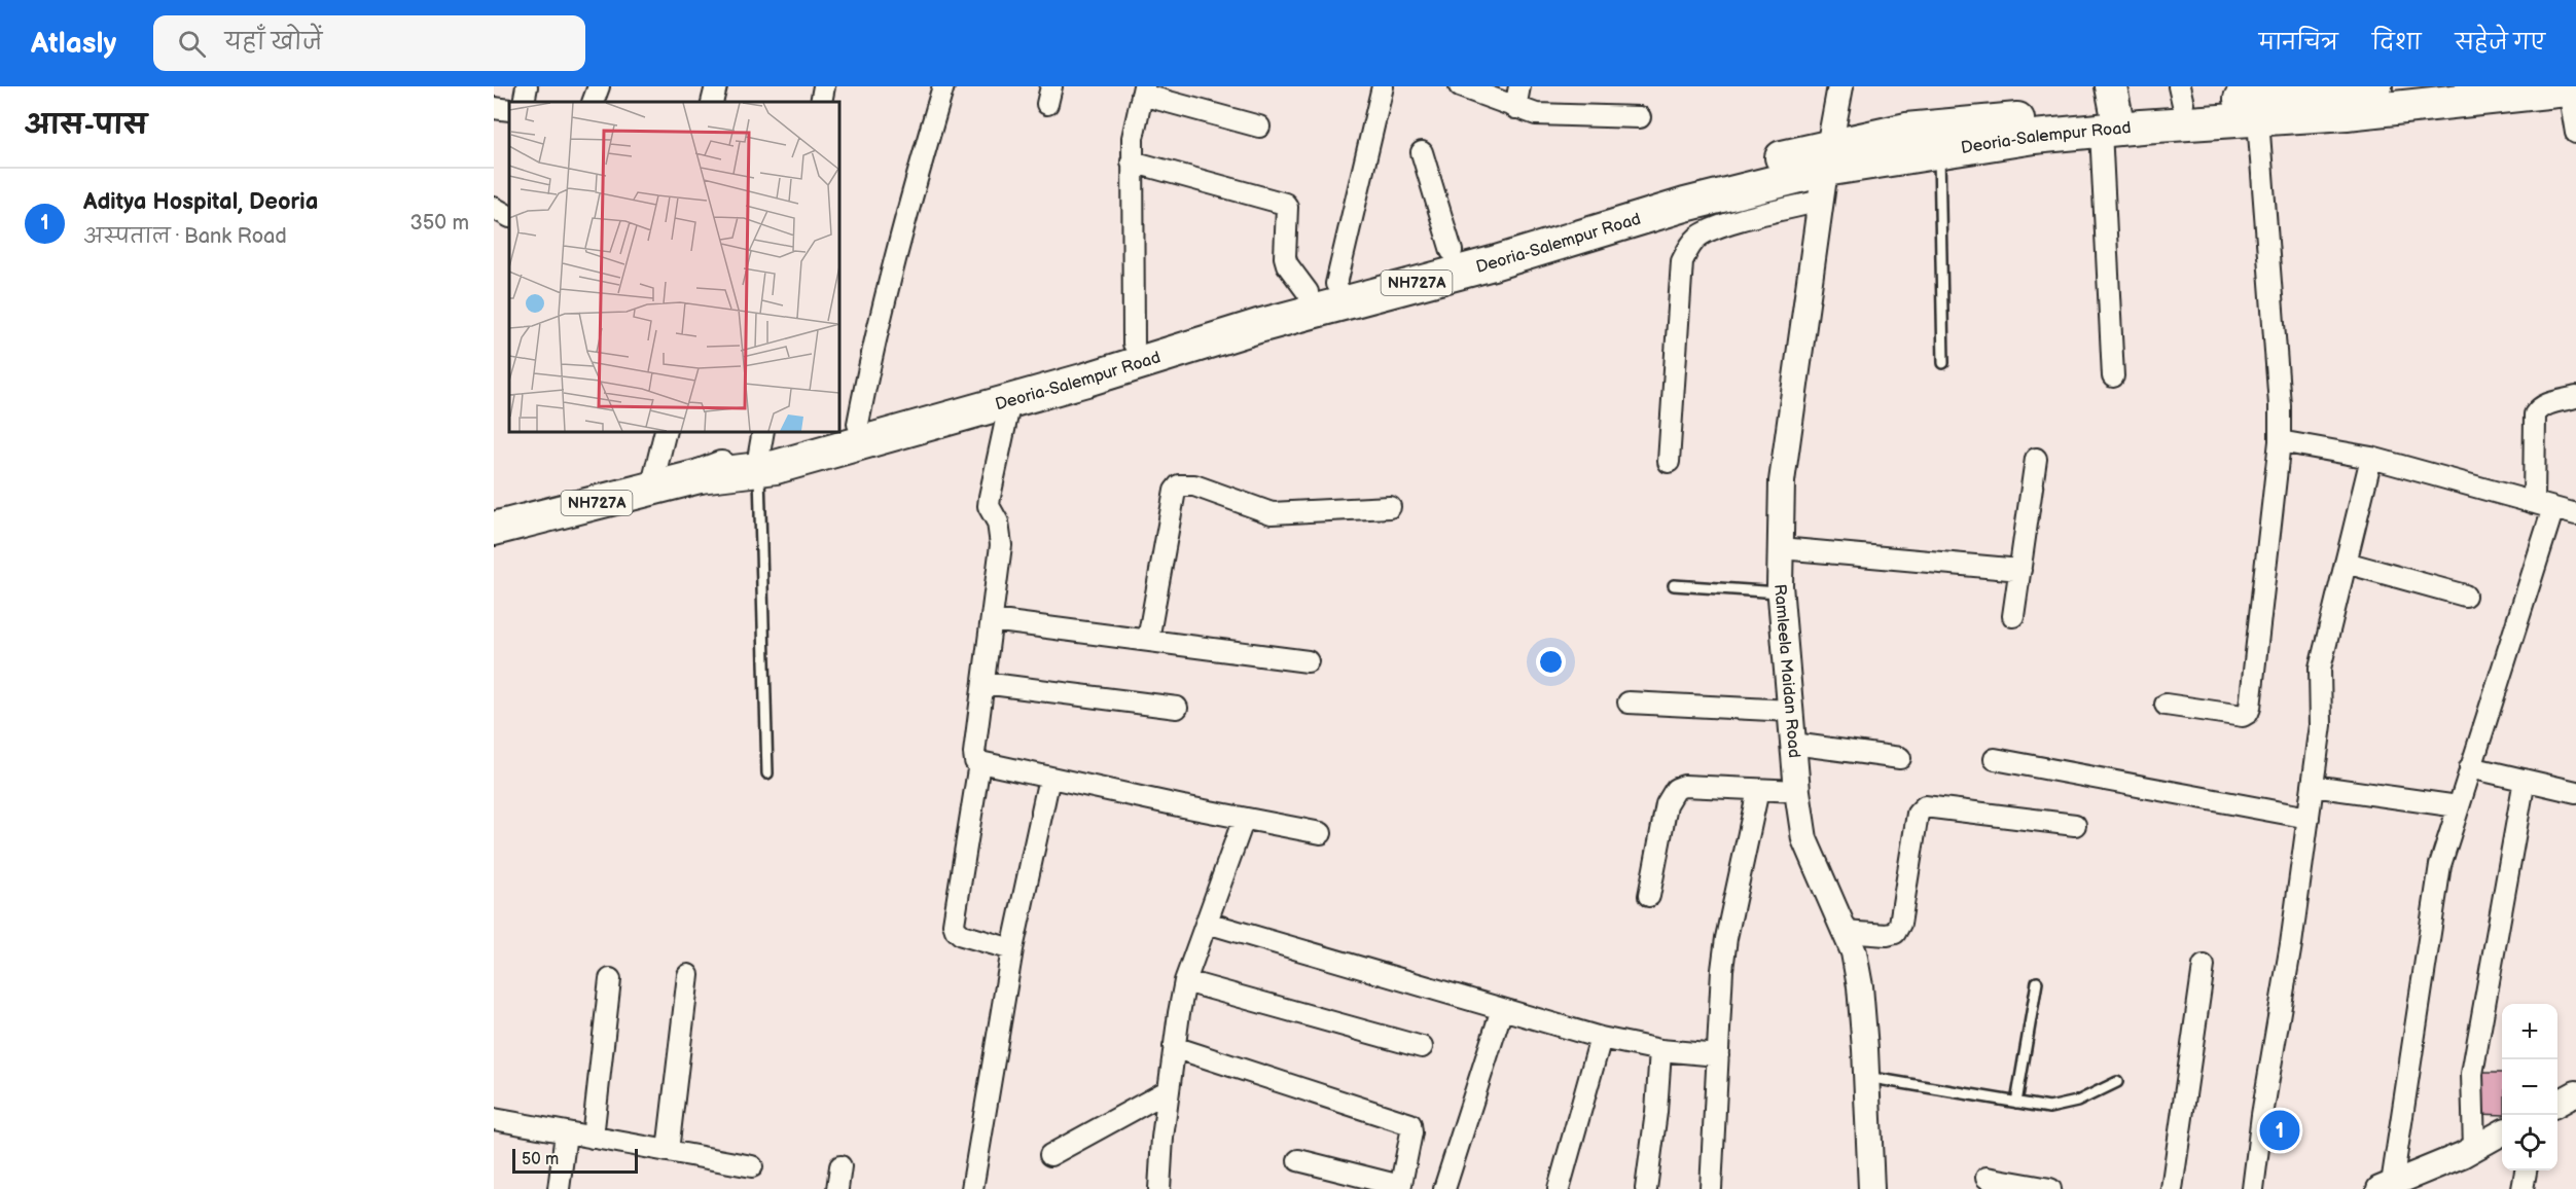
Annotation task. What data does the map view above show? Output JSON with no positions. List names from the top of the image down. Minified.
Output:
{"streets":{"highway":["Deoria-Salempur Road","NH727A"],"street":["Ramleela Maidan Road"]},"crossings":[["Deoria-Salempur Road","NH727A"],["Deoria-Salempur Road","Ramleela Maidan Road"]],"scale_bar":"50 m","page":{"header":"Atlasly","search":"यहाँ खोजें","nav":["मानचित्र","दिशा","सहेजे गए"],"heading":"आस-पास","list":[{"mark":"1","name":"Aditya Hospital, Deoria","note":"अस्पताल · Bank Road","value":"350 m"}],"map_buttons":["+","−"],"pins":"1","scale":"50 m"}}
